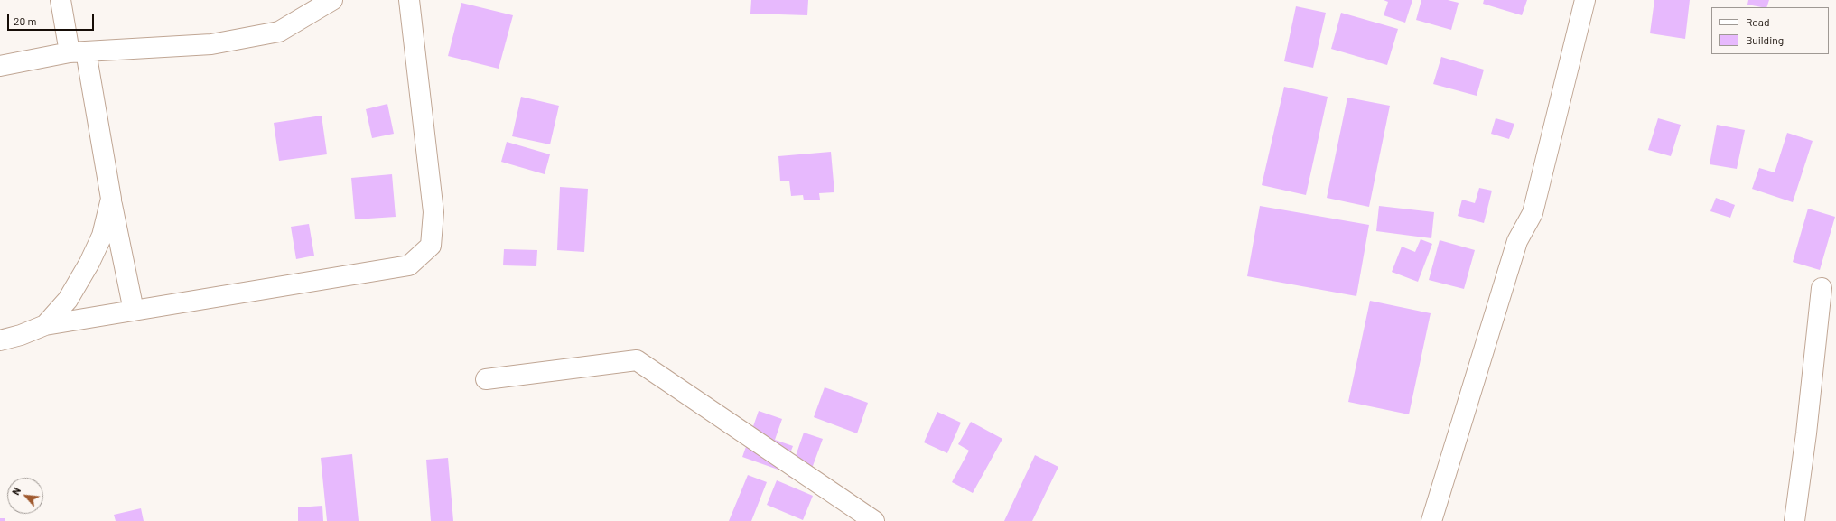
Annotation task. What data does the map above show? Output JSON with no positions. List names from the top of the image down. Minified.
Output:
{"legend":["Road","Building"],"scale_bar":"20 m","north":"top left"}
